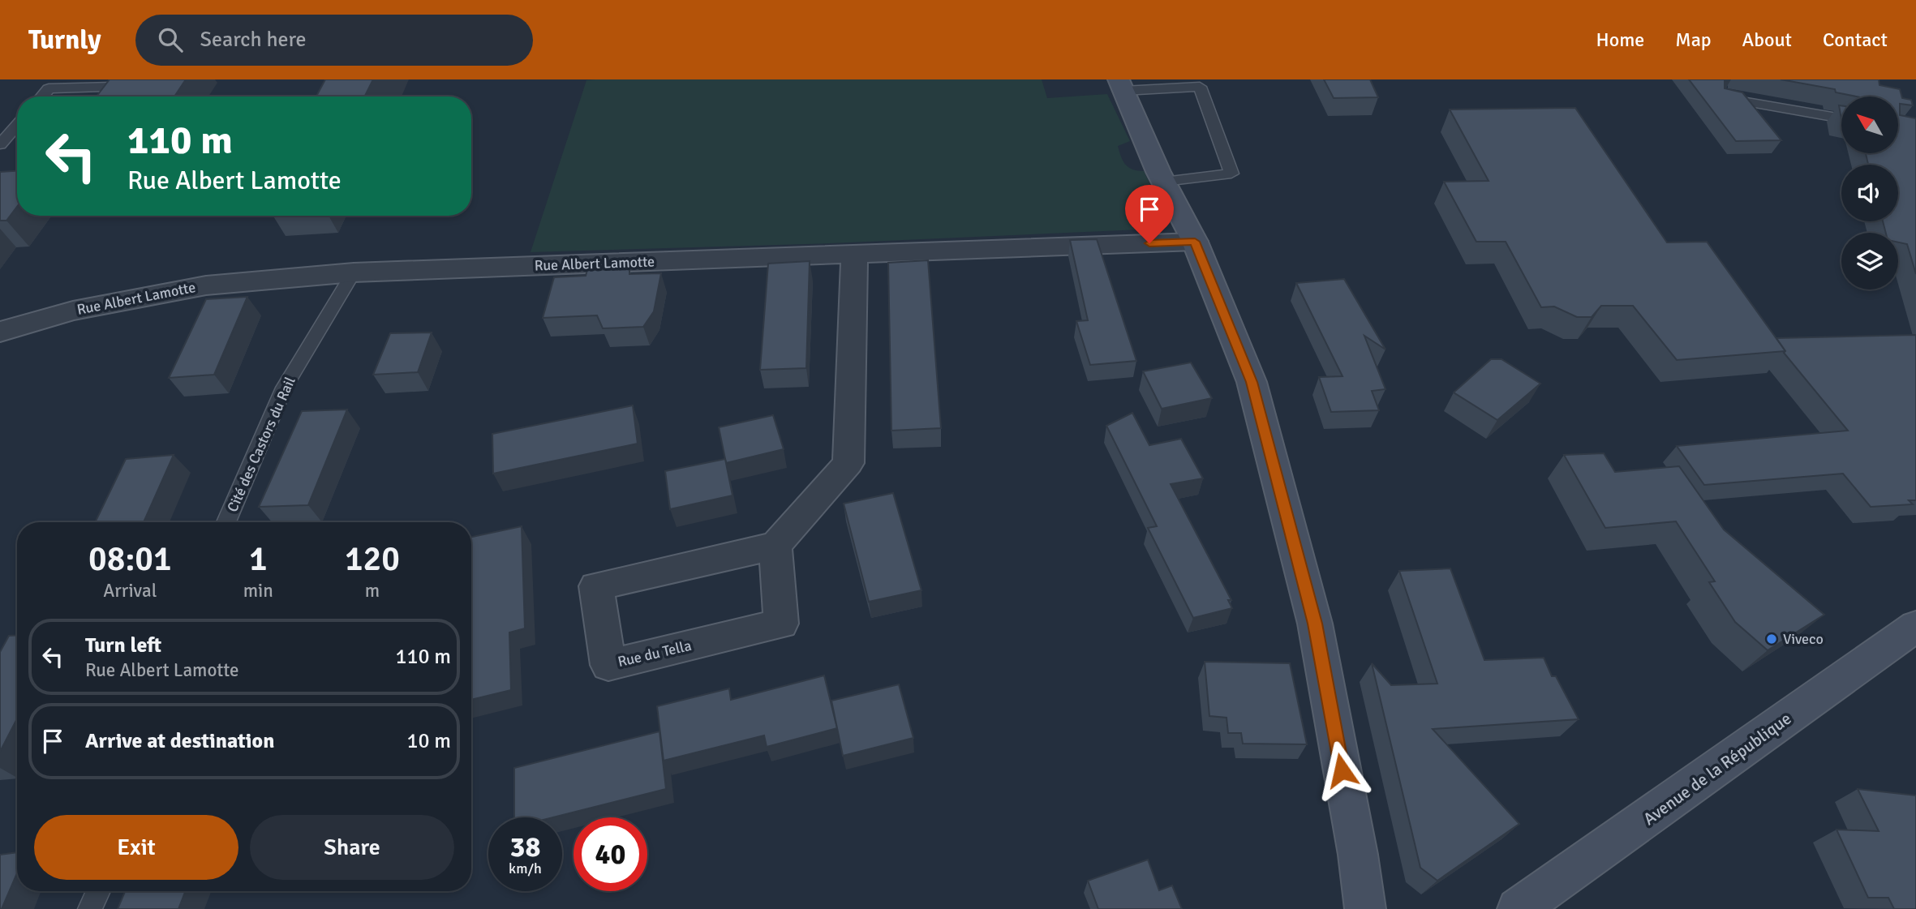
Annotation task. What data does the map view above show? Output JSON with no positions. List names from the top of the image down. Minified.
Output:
{"streets":{"street":["Rue Albert Lamotte","Rue du Tella","Avenue de la République"],"lane":["Cité des Castors du Rail"]},"crossings":[["Rue Albert Lamotte","Cité des Castors du Rail"]],"places":["Viveco"],"north":"top left","page":{"header":"Turnly","search":"Search here","nav":["Home","Map","About","Contact"],"turn":["110 m","Rue Albert Lamotte"],"eta":["08:01","Arrival","1","min","120","m"],"list":[{"name":"Turn left","note":"Rue Albert Lamotte","value":"110 m"},{"name":"Arrive at destination","value":"10 m"}],"buttons":["Exit","Share"],"speed":"38 km/h","limit":"40"}}
